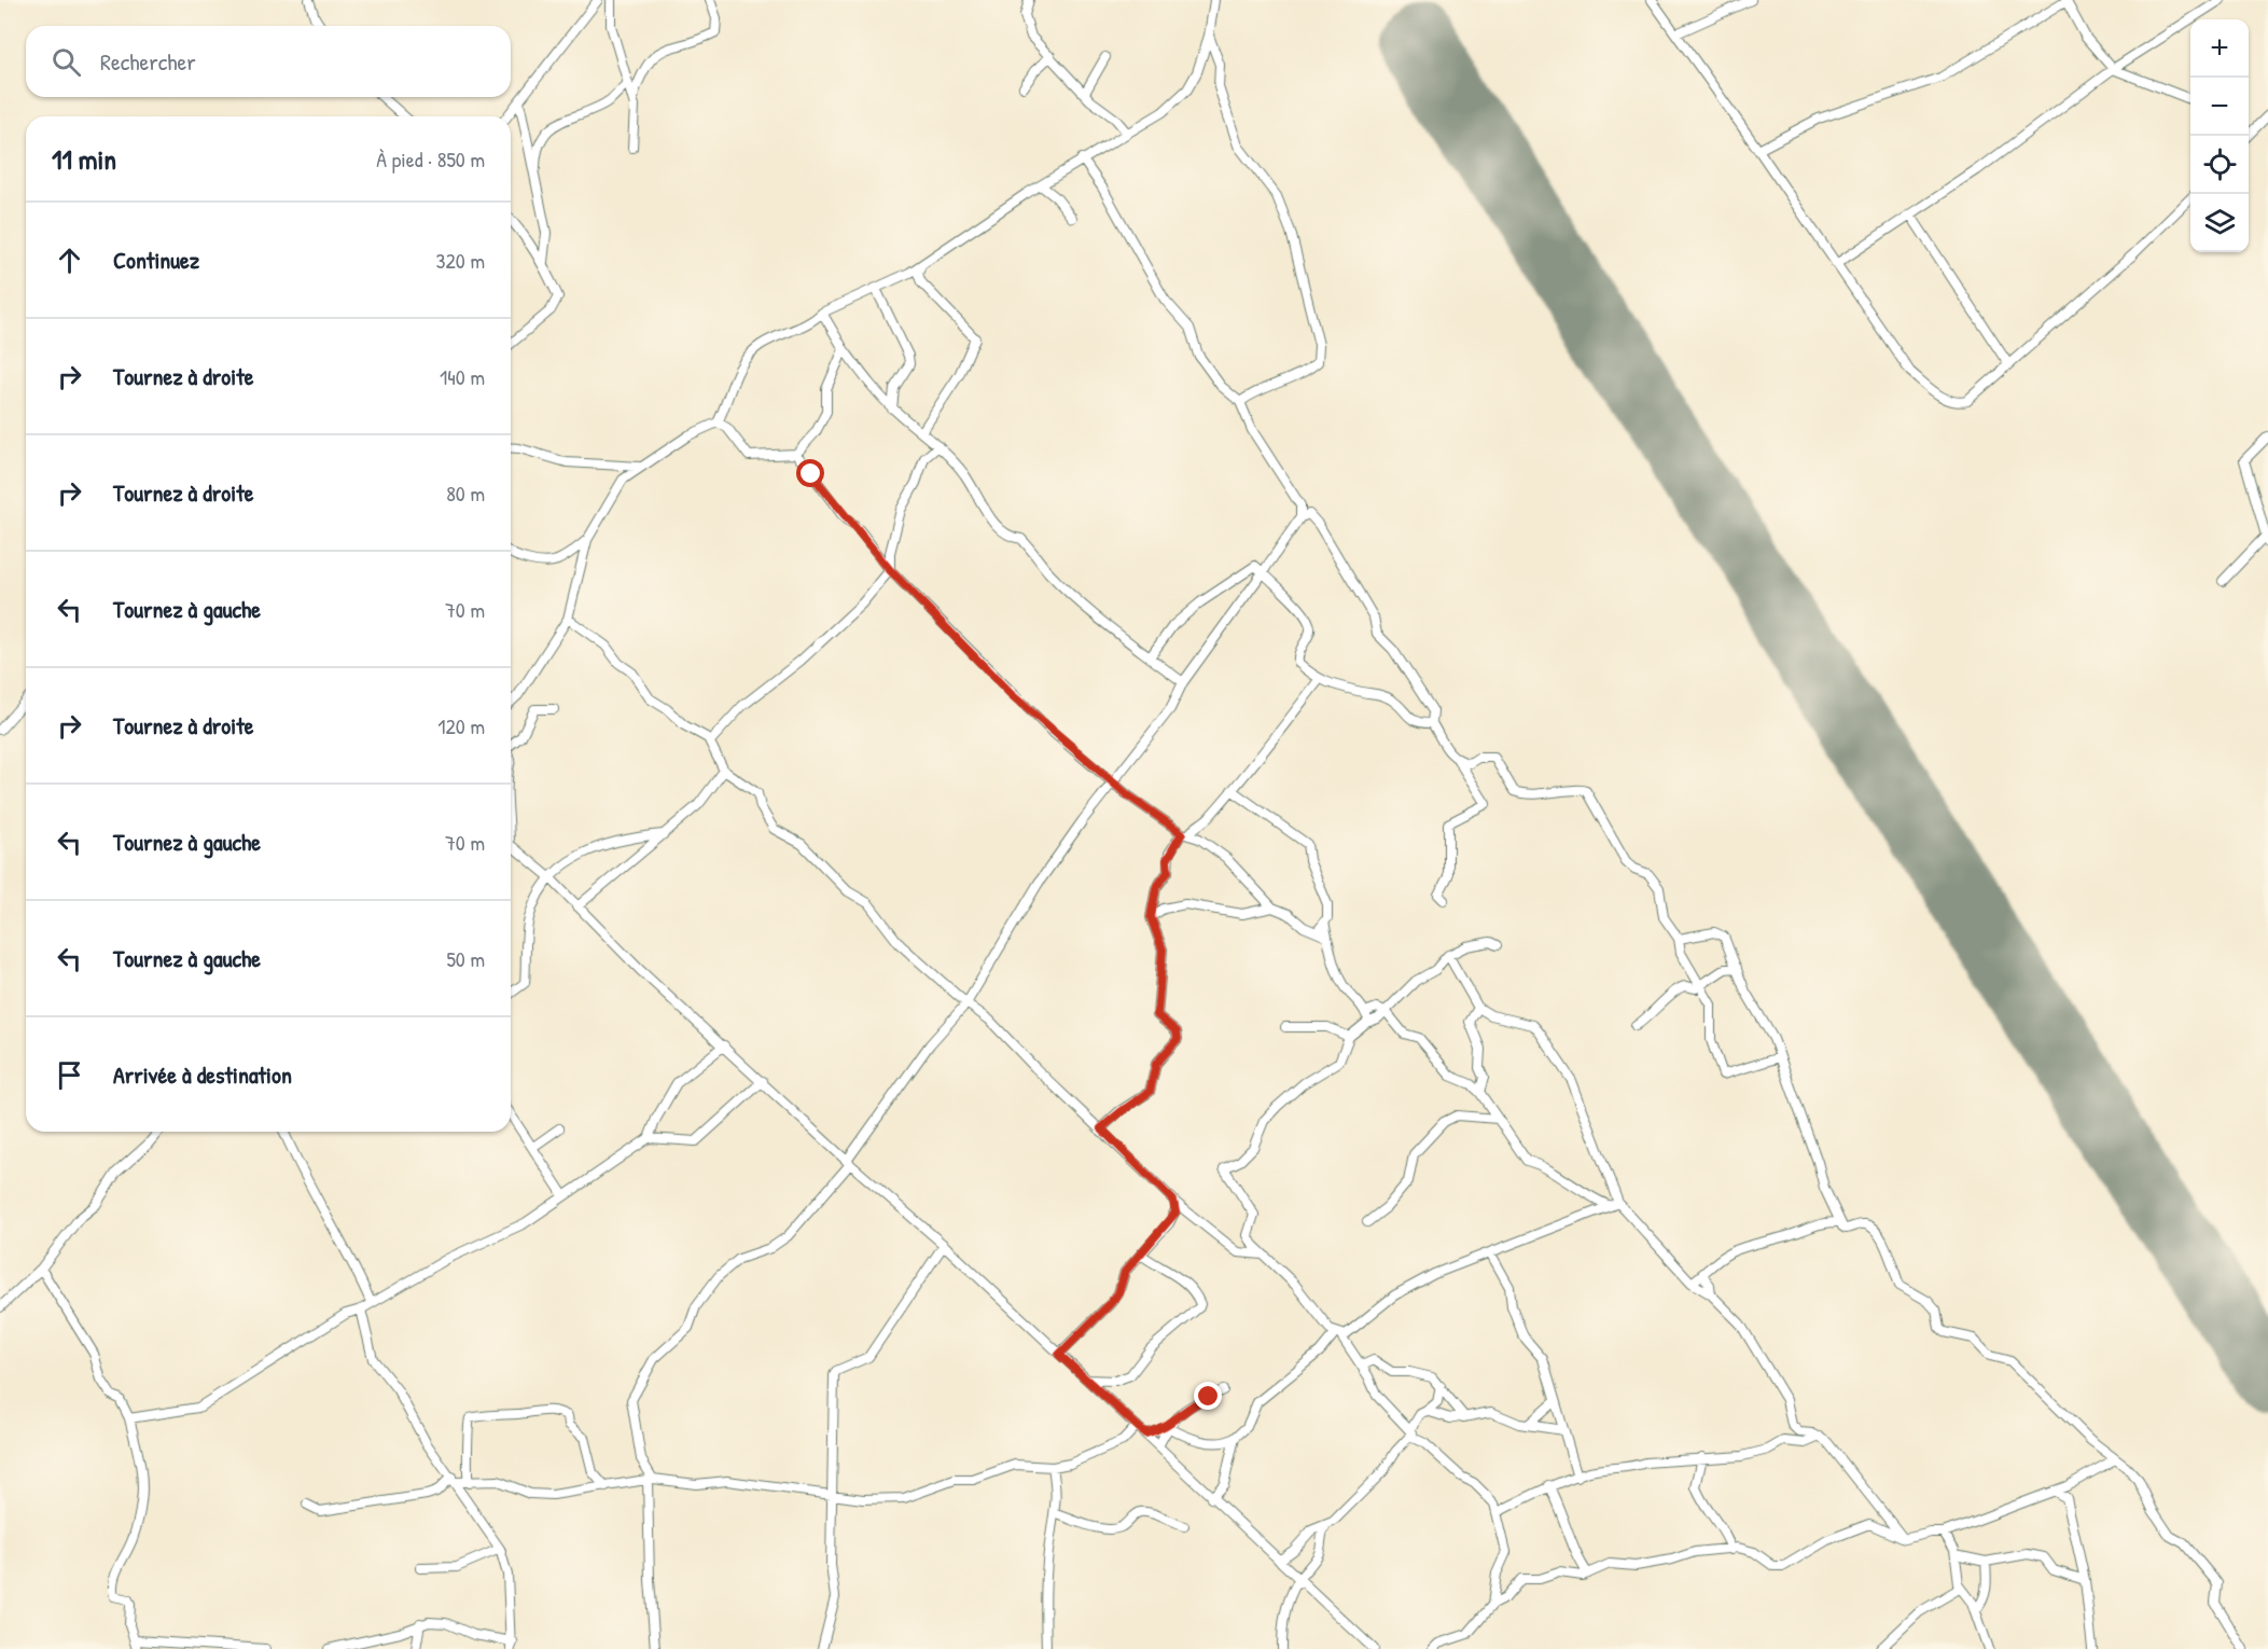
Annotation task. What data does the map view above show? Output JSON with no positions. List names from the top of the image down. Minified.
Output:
{"page":{"map_buttons":["+","−"],"search":"Rechercher","heading":["11 min","À pied · 850 m"],"list":[["Continuez","320 m"],["Tournez à droite","140 m"],["Tournez à droite","80 m"],["Tournez à gauche","70 m"],["Tournez à droite","120 m"],["Tournez à gauche","70 m"],["Tournez à gauche","50 m"],"Arrivée à destination"]}}
